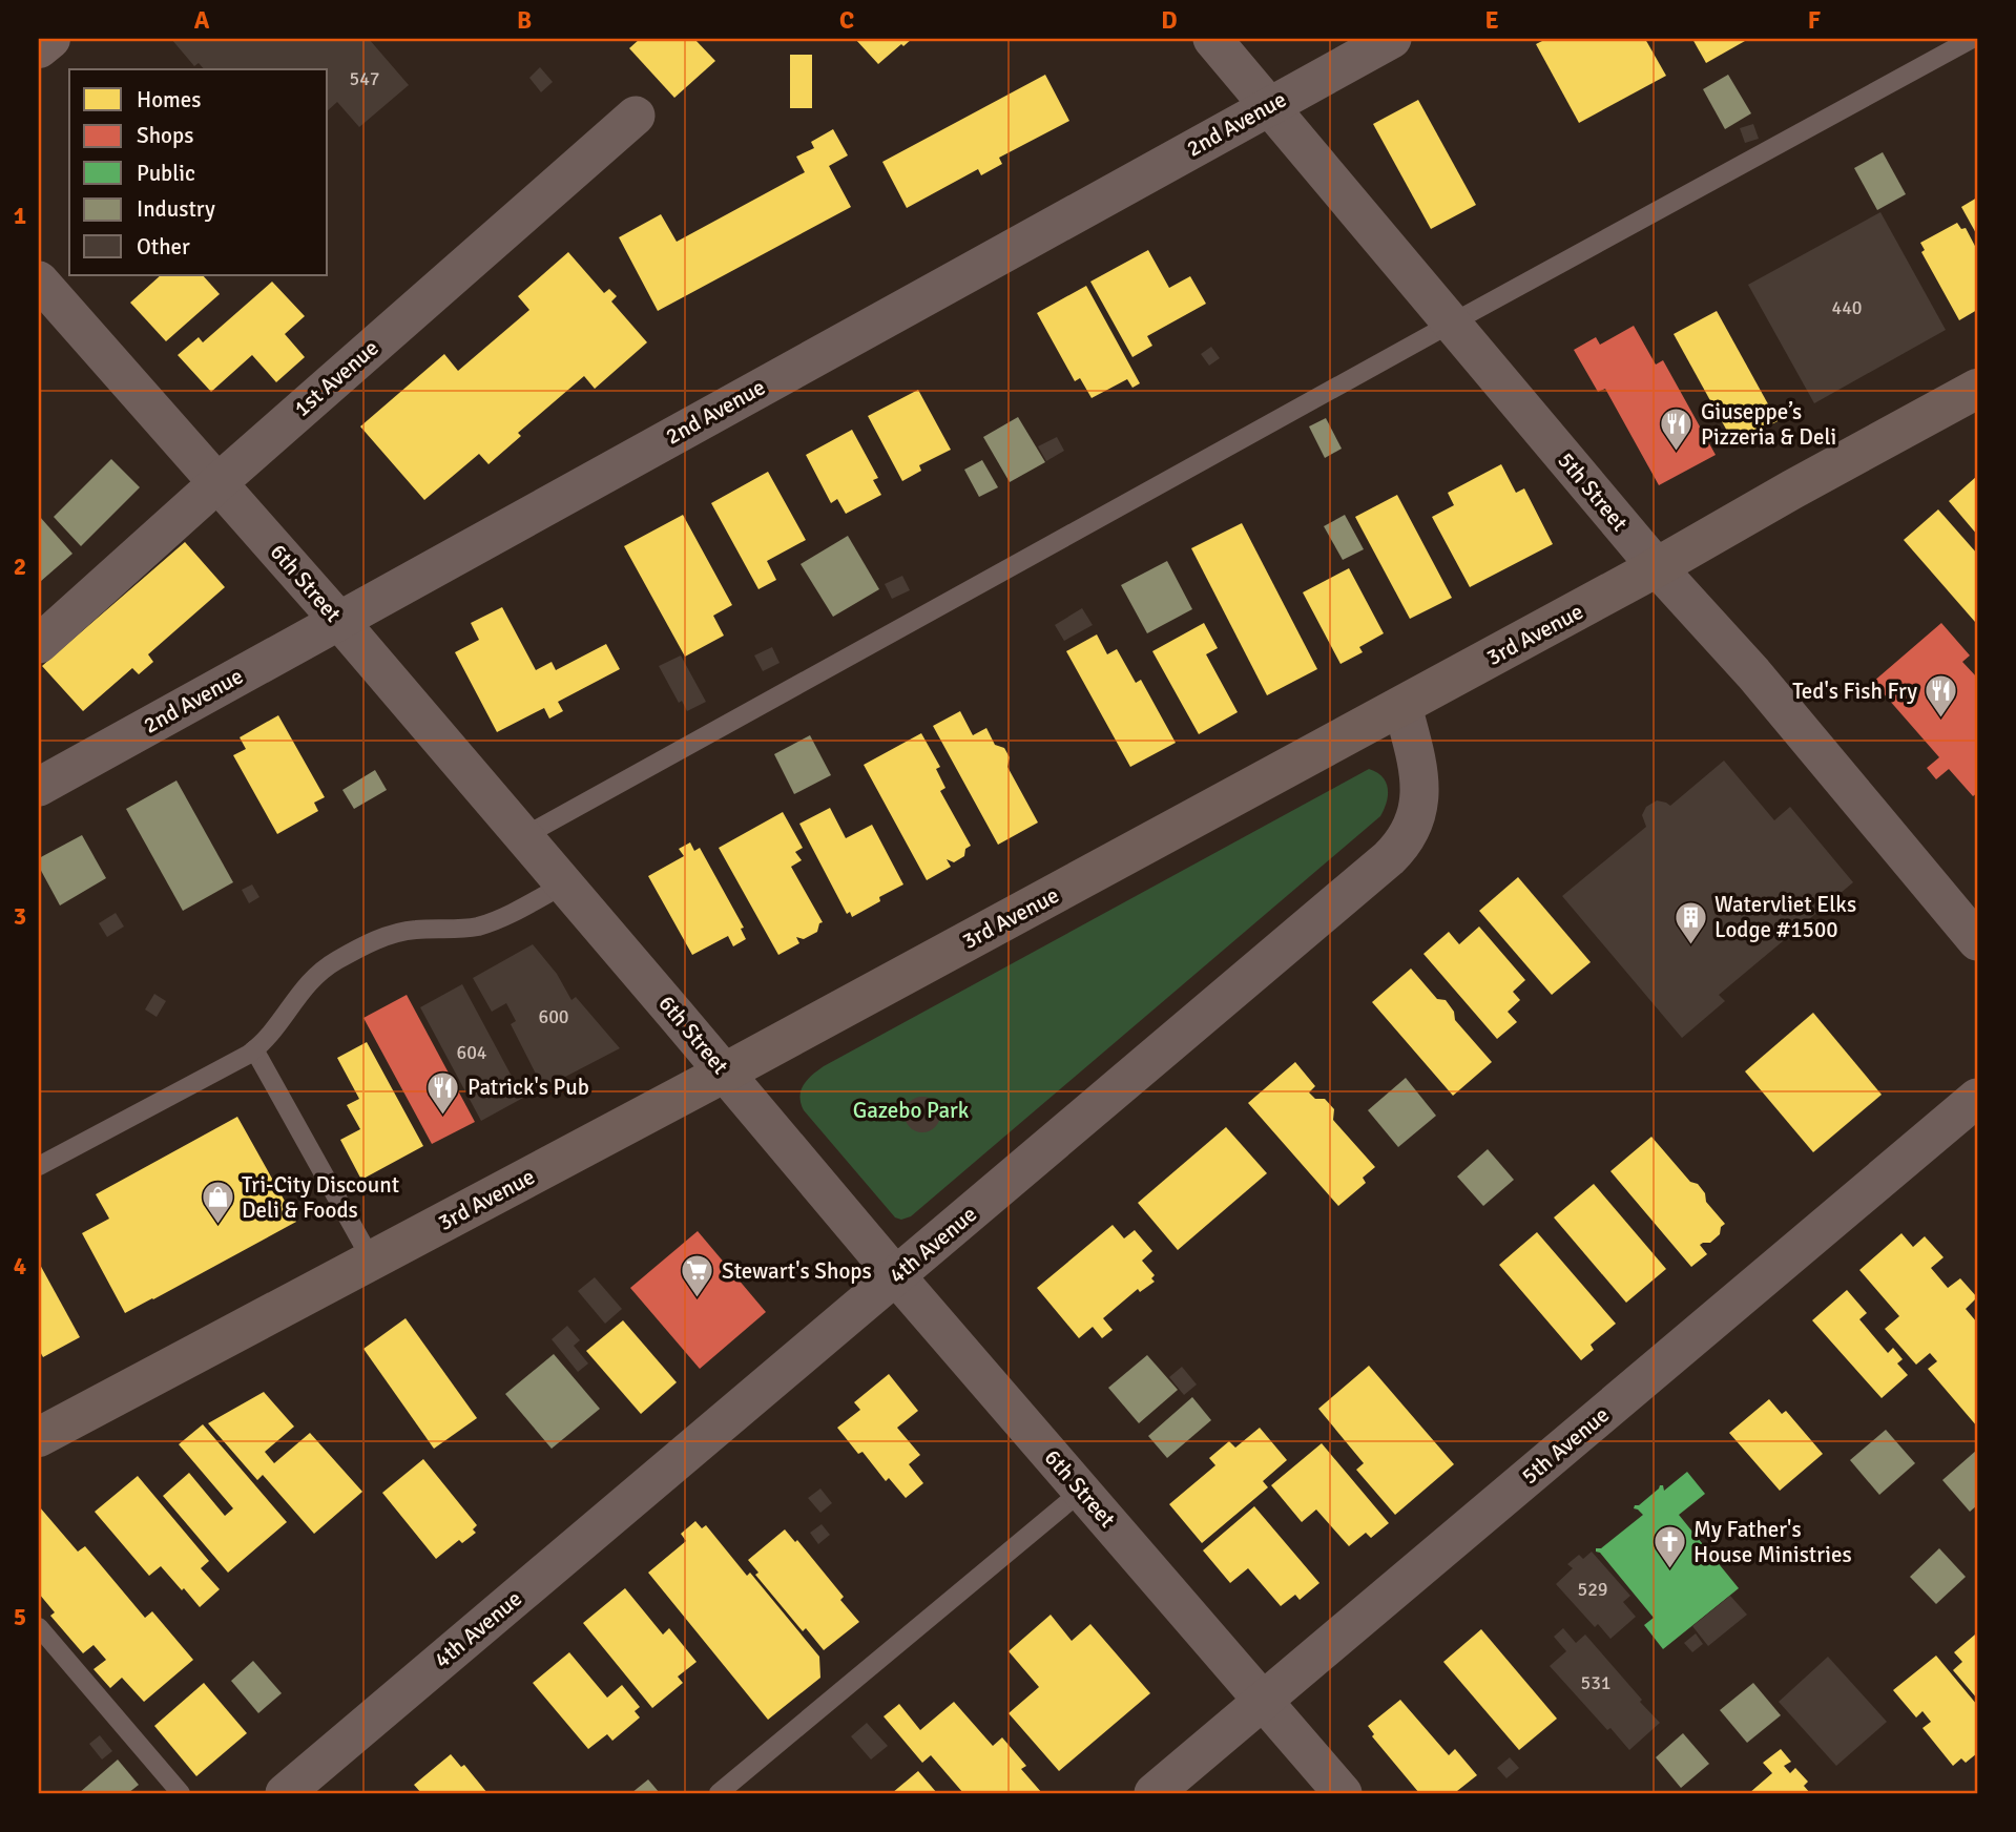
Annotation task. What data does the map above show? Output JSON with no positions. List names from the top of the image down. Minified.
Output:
{"streets":{"main road":["3rd Avenue"],"street":["2nd Avenue","1st Avenue","5th Street","6th Street","4th Avenue","5th Avenue"]},"crossings":[["2nd Avenue","5th Street"],["2nd Avenue","6th Street"],["1st Avenue","6th Street"],["5th Street","3rd Avenue"],["6th Street","3rd Avenue"],["6th Street","4th Avenue"],["6th Street","5th Avenue"],["3rd Avenue","4th Avenue"]],"parks":["Gazebo Park"],"places":{"restaurant":["Giuseppe’s Pizzeria & Deli","Ted's Fish Fry","Patrick's Pub"],"building":["Watervliet Elks Lodge #1500"],"shop":["Tri-City Discount Deli & Foods"],"supermarket":["Stewart's Shops"],"church":["My Father's House Ministries"]},"house_numbers":["547","440","600","604","529","531"],"legend":["Homes","Shops","Public","Industry","Other"],"grid":{"columns":["A","B","C","D","E","F"],"rows":["1","2","3","4","5"]}}
